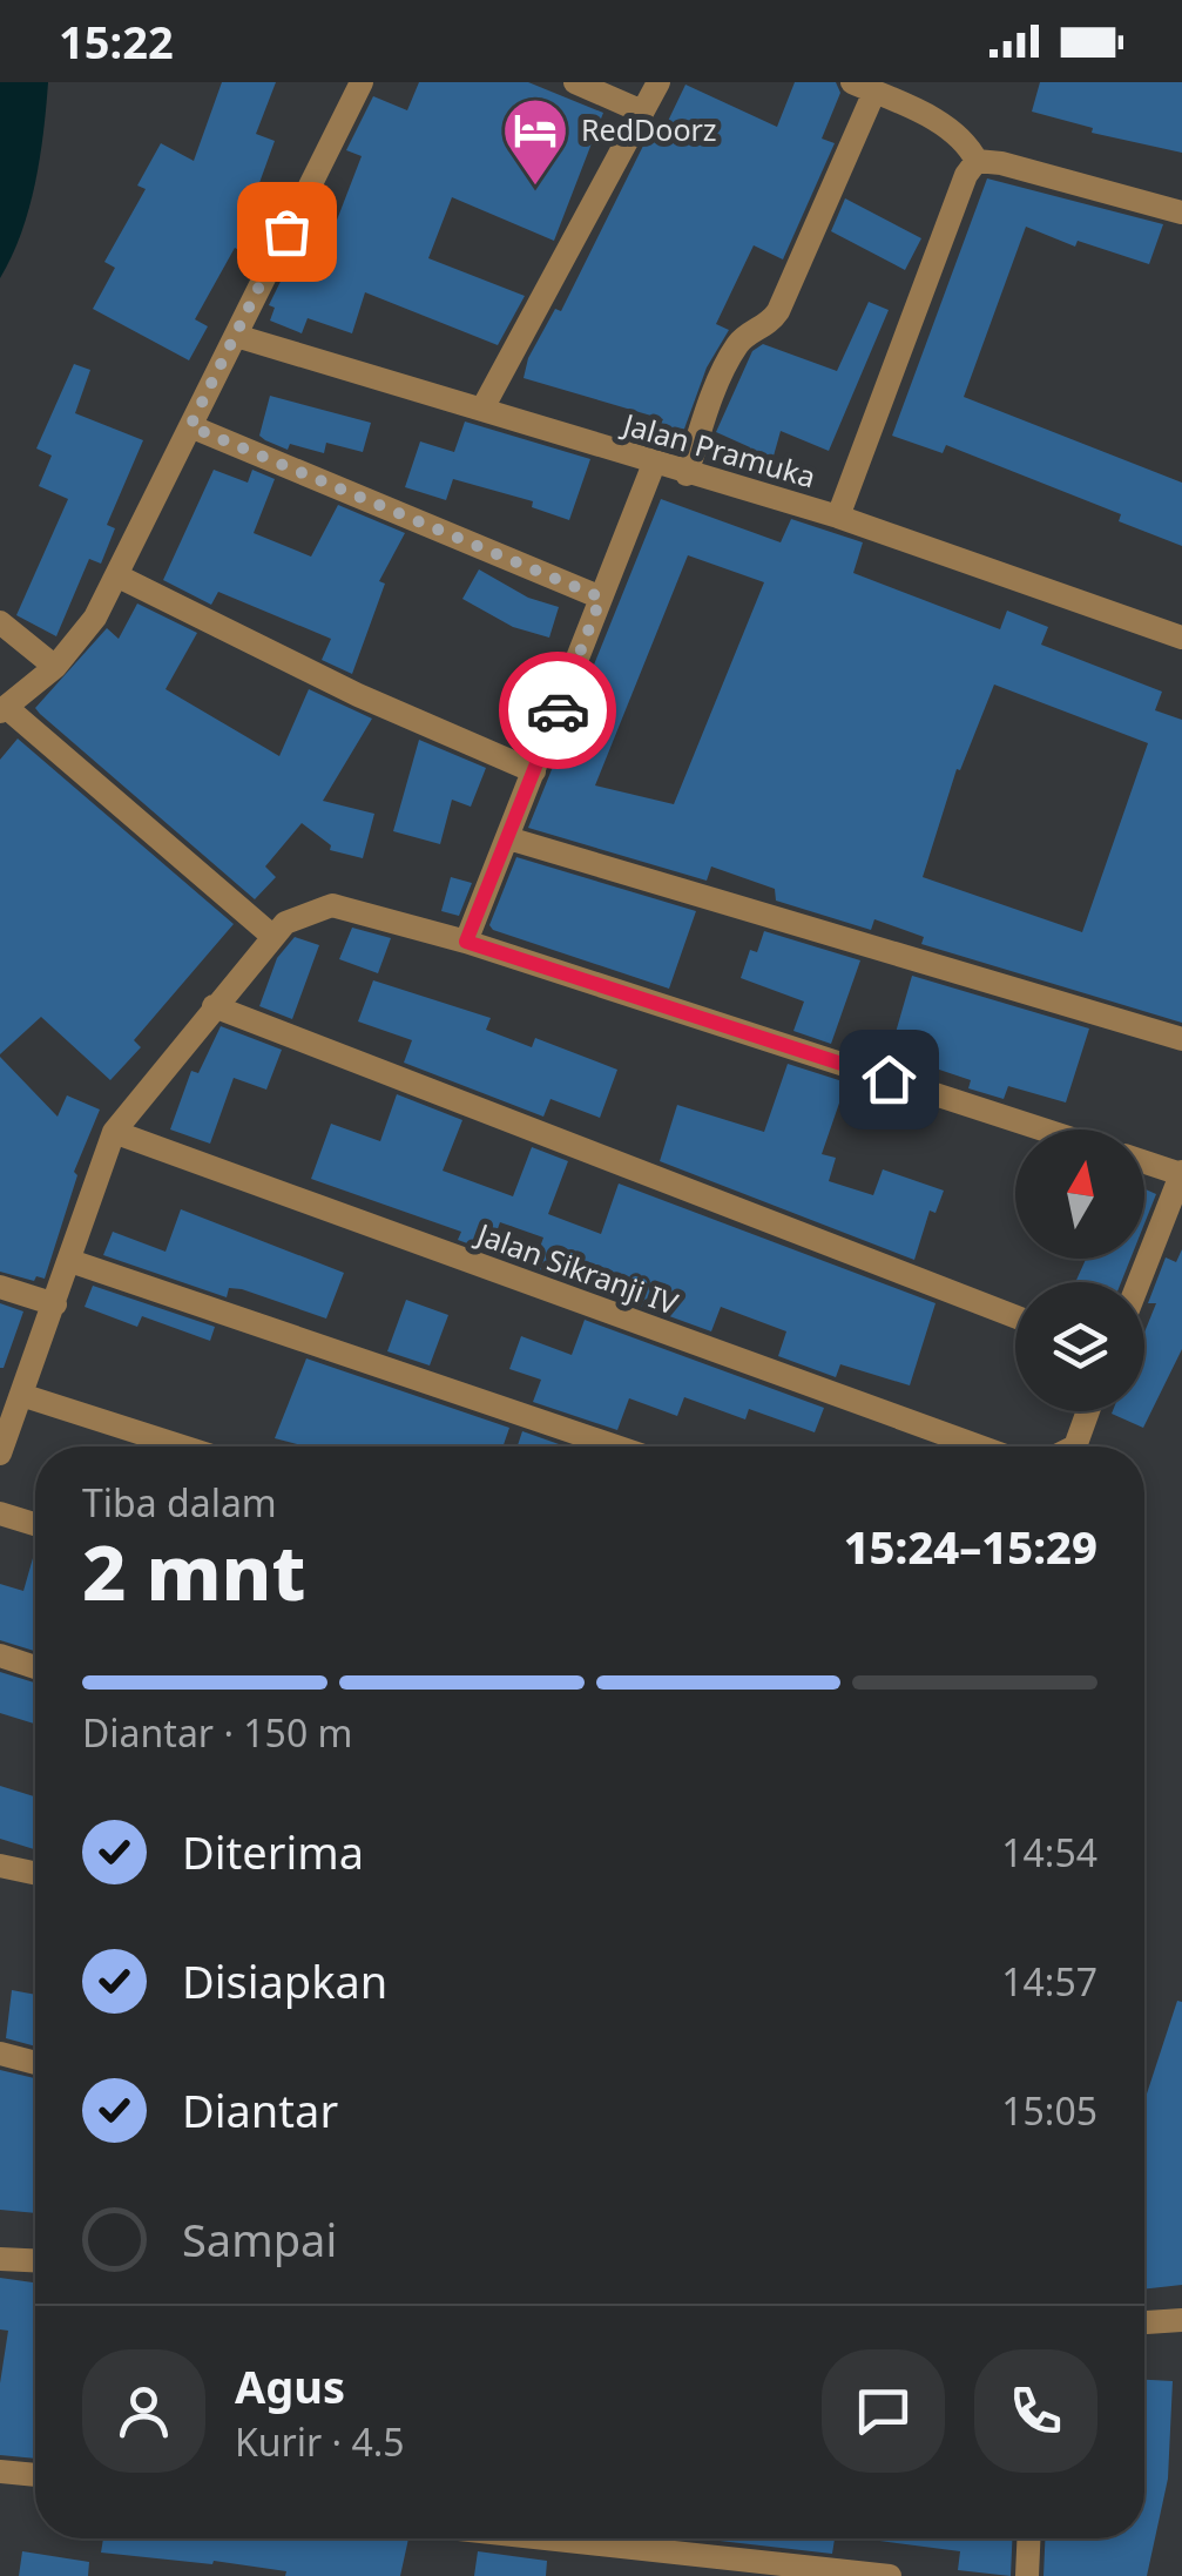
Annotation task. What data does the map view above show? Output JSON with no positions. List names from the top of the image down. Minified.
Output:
{"streets":{"street":["Jalan Pramuka","Jalan Sikranji IV"]},"places":{"hotel":["RedDoorz"]},"north":"top","page":{"status":"15:22","heading":["2 mnt","Tiba dalam","15:24–15:29"],"panel":["Agus","Kurir · 4.5"],"bar":"Diantar · 150 m","list":[["Diterima","14:54"],["Disiapkan","14:57"],["Diantar","15:05"],"Sampai"]}}
